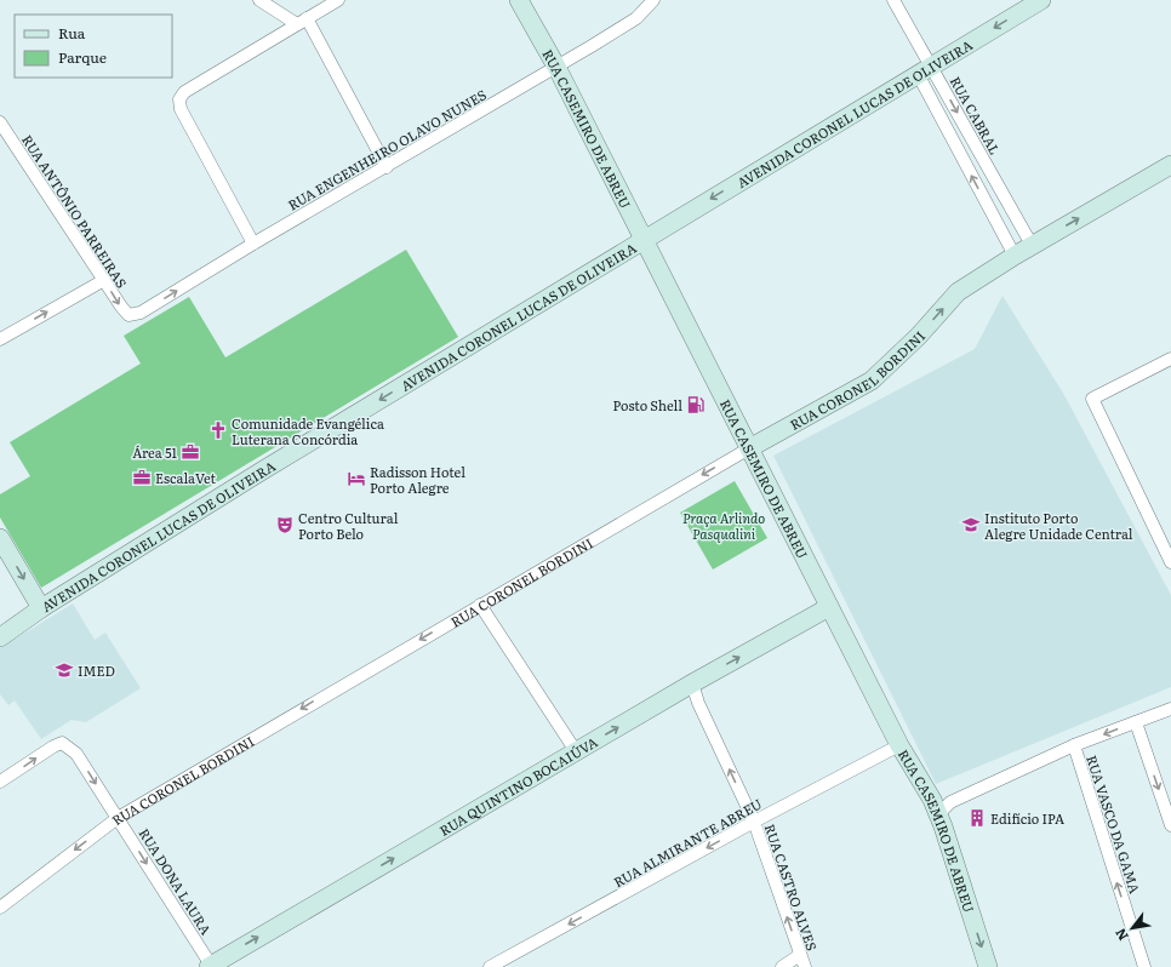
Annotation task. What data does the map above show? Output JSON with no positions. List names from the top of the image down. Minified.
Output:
{"streets":{"street":["AVENIDA CORONEL LUCAS DE OLIVEIRA","RUA CABRAL","RUA CASEMIRO DE ABREU","RUA ENGENHEIRO OLAVO NUNES","RUA ANTÔNIO PARREIRAS","RUA CORONEL BORDINI","RUA QUINTINO BOCAIÚVA","RUA VASCO DA GAMA","RUA ALMIRANTE ABREU","RUA DONA LAURA","RUA CASTRO ALVES"]},"crossings":[["AVENIDA CORONEL LUCAS DE OLIVEIRA","RUA CABRAL"],["AVENIDA CORONEL LUCAS DE OLIVEIRA","RUA CASEMIRO DE ABREU"],["RUA CABRAL","RUA CORONEL BORDINI"],["RUA CASEMIRO DE ABREU","RUA ENGENHEIRO OLAVO NUNES"],["RUA CASEMIRO DE ABREU","RUA CORONEL BORDINI"],["RUA CASEMIRO DE ABREU","RUA QUINTINO BOCAIÚVA"],["RUA CASEMIRO DE ABREU","RUA ALMIRANTE ABREU"],["RUA ENGENHEIRO OLAVO NUNES","RUA ANTÔNIO PARREIRAS"],["RUA CORONEL BORDINI","RUA DONA LAURA"],["RUA QUINTINO BOCAIÚVA","RUA DONA LAURA"],["RUA QUINTINO BOCAIÚVA","RUA CASTRO ALVES"],["RUA ALMIRANTE ABREU","RUA CASTRO ALVES"]],"one_way":["AVENIDA CORONEL LUCAS DE OLIVEIRA","RUA QUINTINO BOCAIÚVA","RUA ALMIRANTE ABREU","RUA DONA LAURA","RUA CASTRO ALVES"],"parks":["Praça Arlindo Pasqualini"],"places":{"fuel station":["Posto Shell"],"church":["Comunidade Evangélica Luterana Concórdia"],"office":["Área 51","EscalaVet"],"hotel":["Radisson Hotel Porto Alegre"],"theatre":["Centro Cultural Porto Belo"],"school or university":["Instituto Porto Alegre Unidade Central","IMED"],"building":["Edifício IPA"]},"legend":["Rua","Parque"],"north":"bottom left"}
